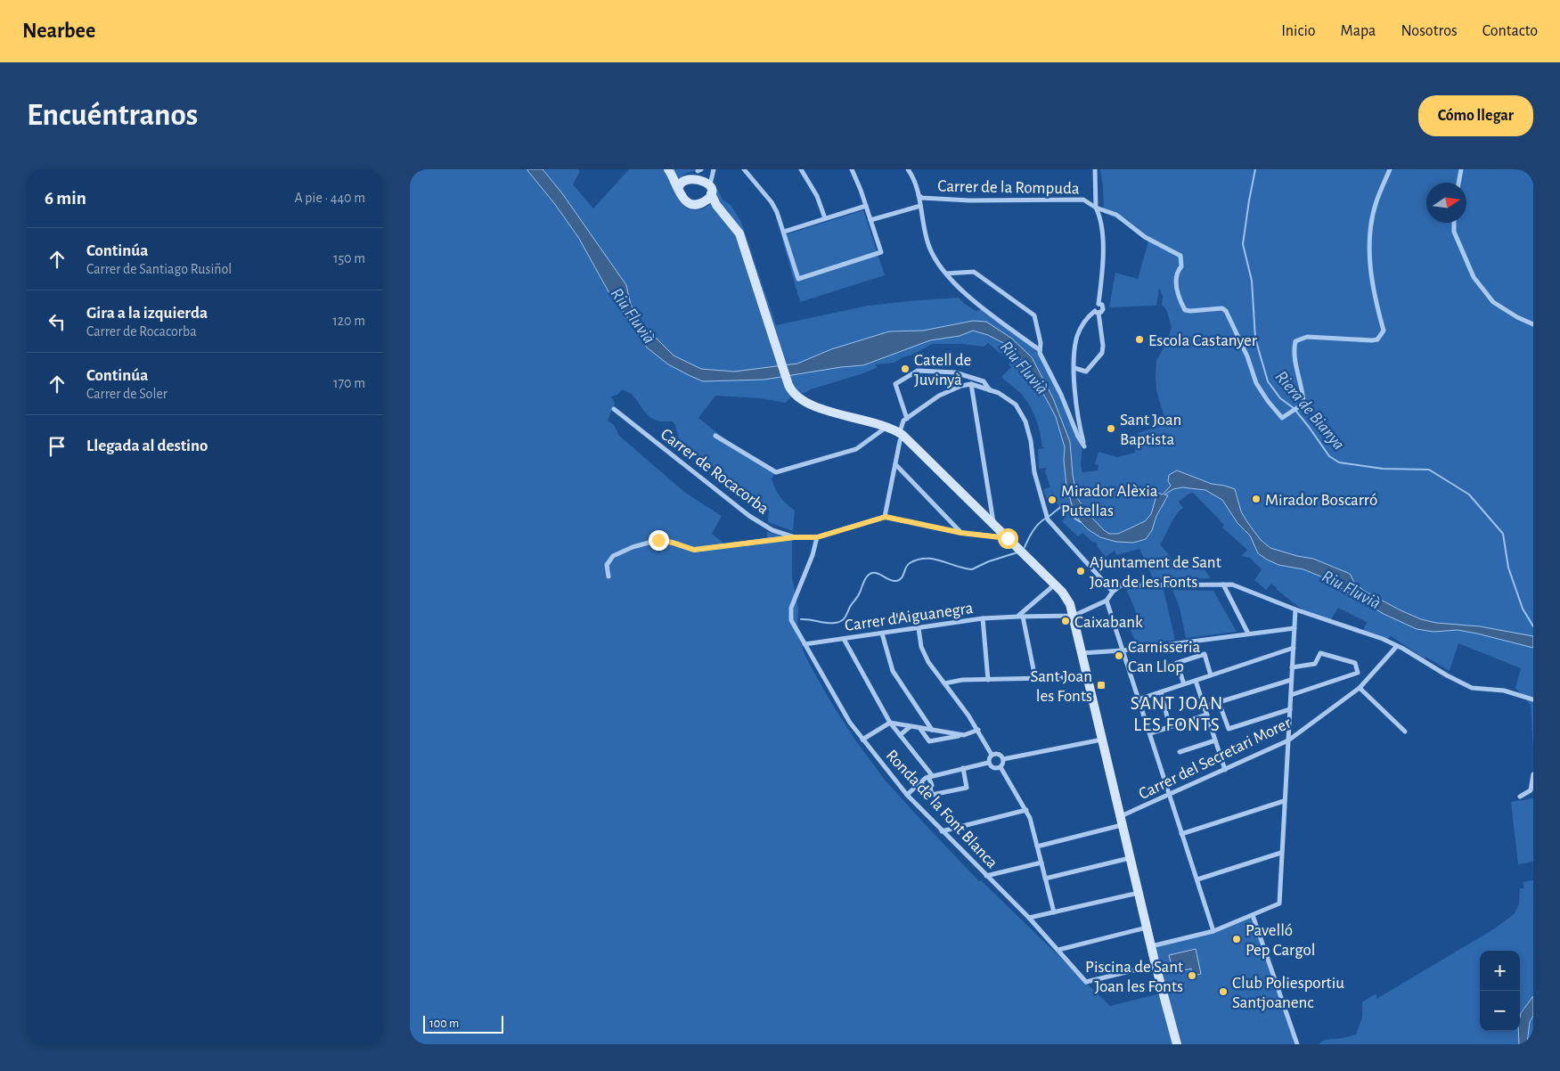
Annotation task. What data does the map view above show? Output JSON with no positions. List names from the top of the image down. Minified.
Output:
{"streets":{"street":["Carrer de la Rompuda","Carrer de Rocacorba","Carrer d'Aiguanegra","Carrer del Secretari Morer","Ronda de la Font Blanca"]},"crossings":[["Carrer de Rocacorba","Ronda de la Font Blanca"],["Carrer d'Aiguanegra","Ronda de la Font Blanca"]],"districts":["SANT JOAN LES FONTS"],"water":["Riu Fluvià","Riera de Bianya"],"places":{"other":["Escola Castanyer","Catell de Juvinyà","Sant Joan Baptista","Mirador Boscarró","Mirador Alèxia Putellas","Ajuntament de Sant Joan de les Fonts","Caixabank","Carnisseria Can Llop","Pavelló Pep Cargol","Piscina de Sant Joan les Fonts","Club Poliesportiu Santjoanenc"],"transit":["Sant Joan les Fonts"]},"scale_bar":"100 m","north":"right","page":{"header":"Nearbee","nav":["Inicio","Mapa","Nosotros","Contacto"],"buttons":"Cómo llegar","title":"Encuéntranos","heading":["6 min","A pie · 440 m"],"list":[["Continúa","Carrer de Santiago Rusiñol","150 m"],["Gira a la izquierda","Carrer de Rocacorba","120 m"],["Continúa","Carrer de Soler","170 m"],"Llegada al destino"],"map_buttons":["+","−"],"scale":"100 m"}}
